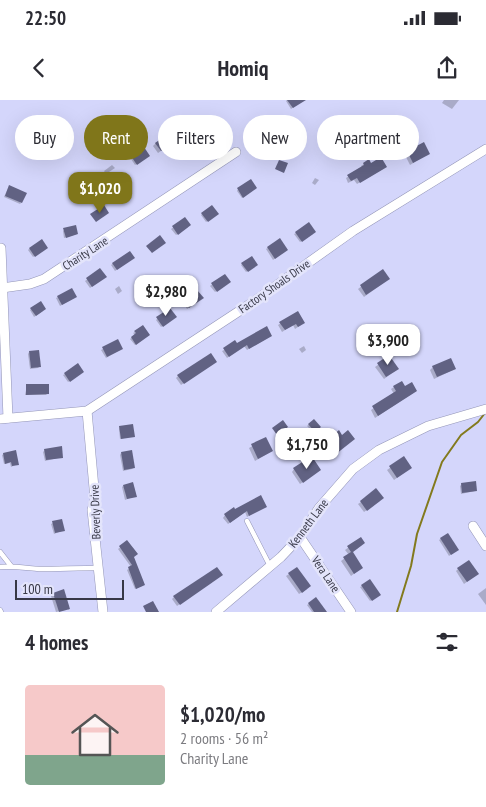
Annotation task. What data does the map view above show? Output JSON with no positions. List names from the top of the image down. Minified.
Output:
{"streets":{"street":["Charity Lane","Factory Shoals Drive","Beverly Drive","Kenneth Lane","Vera Lane"]},"crossings":[["Factory Shoals Drive","Beverly Drive"],["Kenneth Lane","Vera Lane"]],"scale_bar":"100 m","page":{"status":"22:50","header":"Homiq","chip":["Buy","Rent","Filters","New","Apartment"],"price":["$1,020","$2,980","$3,900","$1,750"],"scale":"100 m","heading":"4 homes","list":[{"name":"$1,020/mo","note":"2 rooms · 56 m² · Charity Lane"}]}}
